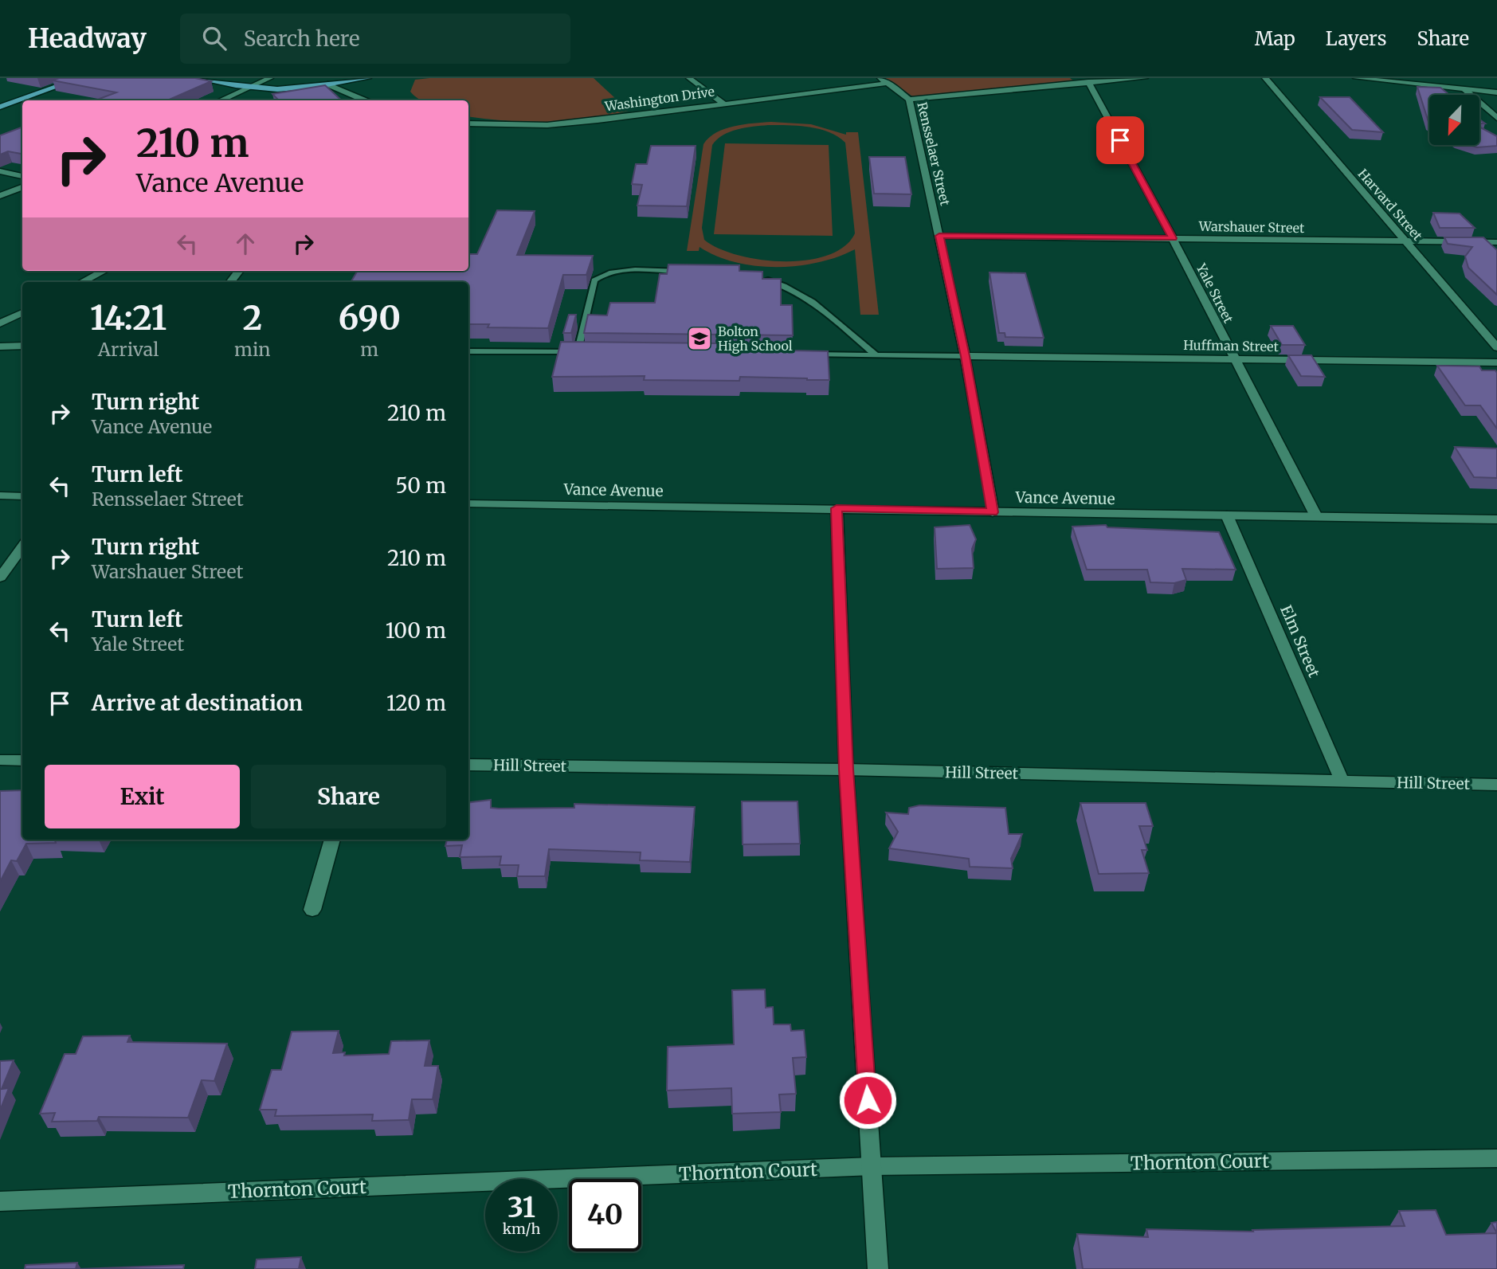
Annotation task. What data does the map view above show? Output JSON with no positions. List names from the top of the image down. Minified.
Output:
{"streets":{"street":["Washington Drive","Rensselaer Street","Harvard Street","Warshauer Street","Yale Street","Huffman Street","Vance Avenue","Elm Street","Hill Street","Thornton Court"]},"crossings":[["Washington Drive","Rensselaer Street"],["Rensselaer Street","Warshauer Street"],["Rensselaer Street","Huffman Street"],["Rensselaer Street","Vance Avenue"],["Harvard Street","Warshauer Street"],["Warshauer Street","Yale Street"],["Yale Street","Huffman Street"],["Yale Street","Vance Avenue"],["Vance Avenue","Elm Street"],["Elm Street","Hill Street"]],"places":{"school or university":["Bolton High School"]},"north":"bottom left","page":{"header":"Headway","search":"Search here","nav":["Map","Layers","Share"],"turn":["210 m","Vance Avenue"],"eta":["14:21","Arrival","2","min","690","m"],"list":[{"name":"Turn right","note":"Vance Avenue","value":"210 m"},{"name":"Turn left","note":"Rensselaer Street","value":"50 m"},{"name":"Turn right","note":"Warshauer Street","value":"210 m"},{"name":"Turn left","note":"Yale Street","value":"100 m"},{"name":"Arrive at destination","value":"120 m"}],"buttons":["Exit","Share"],"speed":"31 km/h","limit":"40"}}
